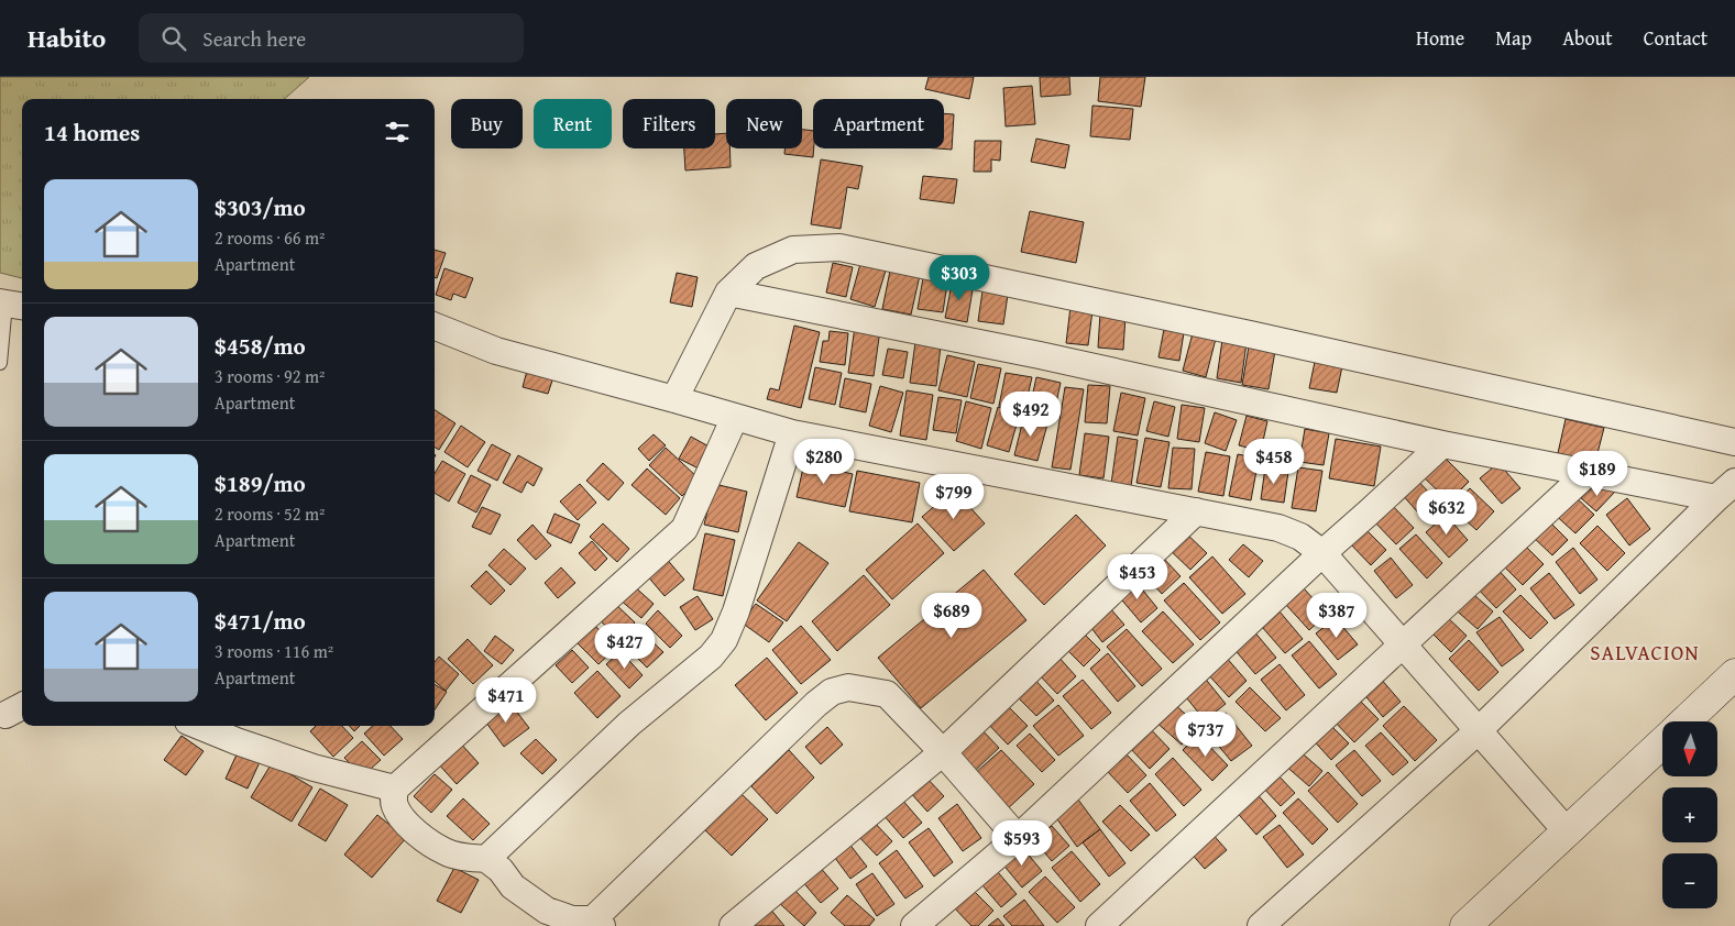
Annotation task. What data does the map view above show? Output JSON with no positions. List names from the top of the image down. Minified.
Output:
{"districts":["SALVACION"],"north":"bottom","page":{"header":"Habito","search":"Search here","nav":["Home","Map","About","Contact"],"chip":["Buy","Rent","Filters","New","Apartment"],"heading":"14 homes","list":[{"name":"$303/mo","note":"2 rooms · 66 m² · Apartment"},{"name":"$458/mo","note":"3 rooms · 92 m² · Apartment"},{"name":"$189/mo","note":"2 rooms · 52 m² · Apartment"},{"name":"$471/mo","note":"3 rooms · 116 m² · Apartment"}],"price":["$303","$492","$280","$458","$189","$799","$632","$453","$689","$387","$427","$471","$737","$593"],"map_buttons":["+","−"]}}
